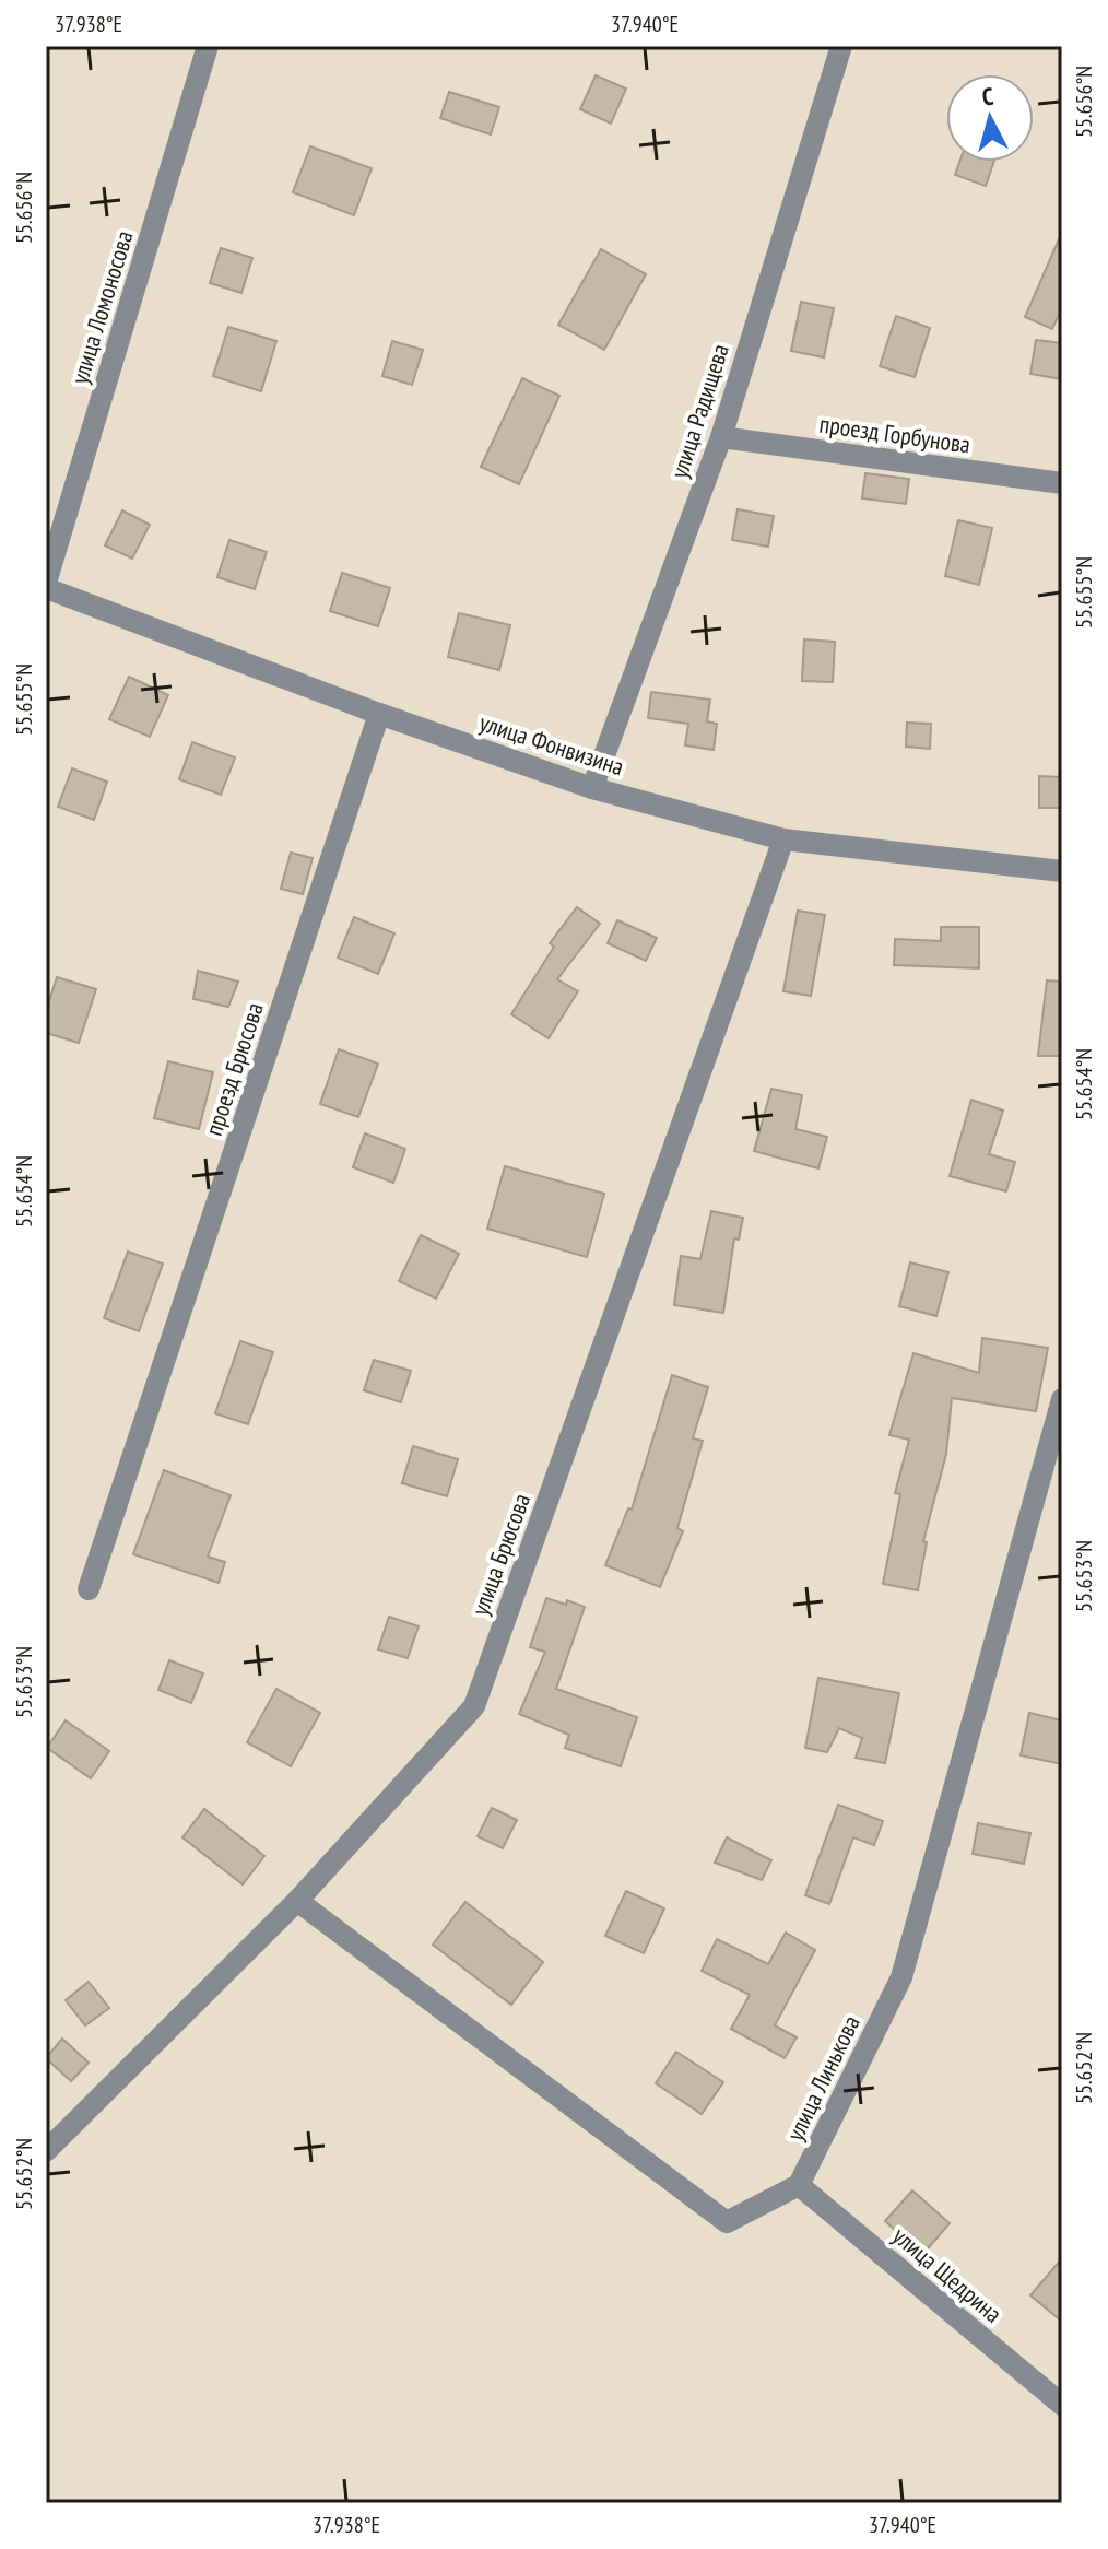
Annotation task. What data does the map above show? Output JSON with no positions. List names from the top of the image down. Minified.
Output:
{"streets":{"street":["улица Ломоносова","улица Радищева","проезд Горбунова","улица Фонвизина","проезд Брюсова","улица Брюсова","улица Линькова","улица Щедрина"]},"crossings":[["улица Ломоносова","улица Фонвизина"],["улица Радищева","проезд Горбунова"],["улица Радищева","улица Фонвизина"],["улица Фонвизина","проезд Брюсова"],["улица Фонвизина","улица Брюсова"],["улица Линькова","улица Щедрина"]],"north":"top","coordinates":["37.938°E","37.940°E","55.656°N","55.655°N","55.654°N","55.653°N","55.652°N"]}
